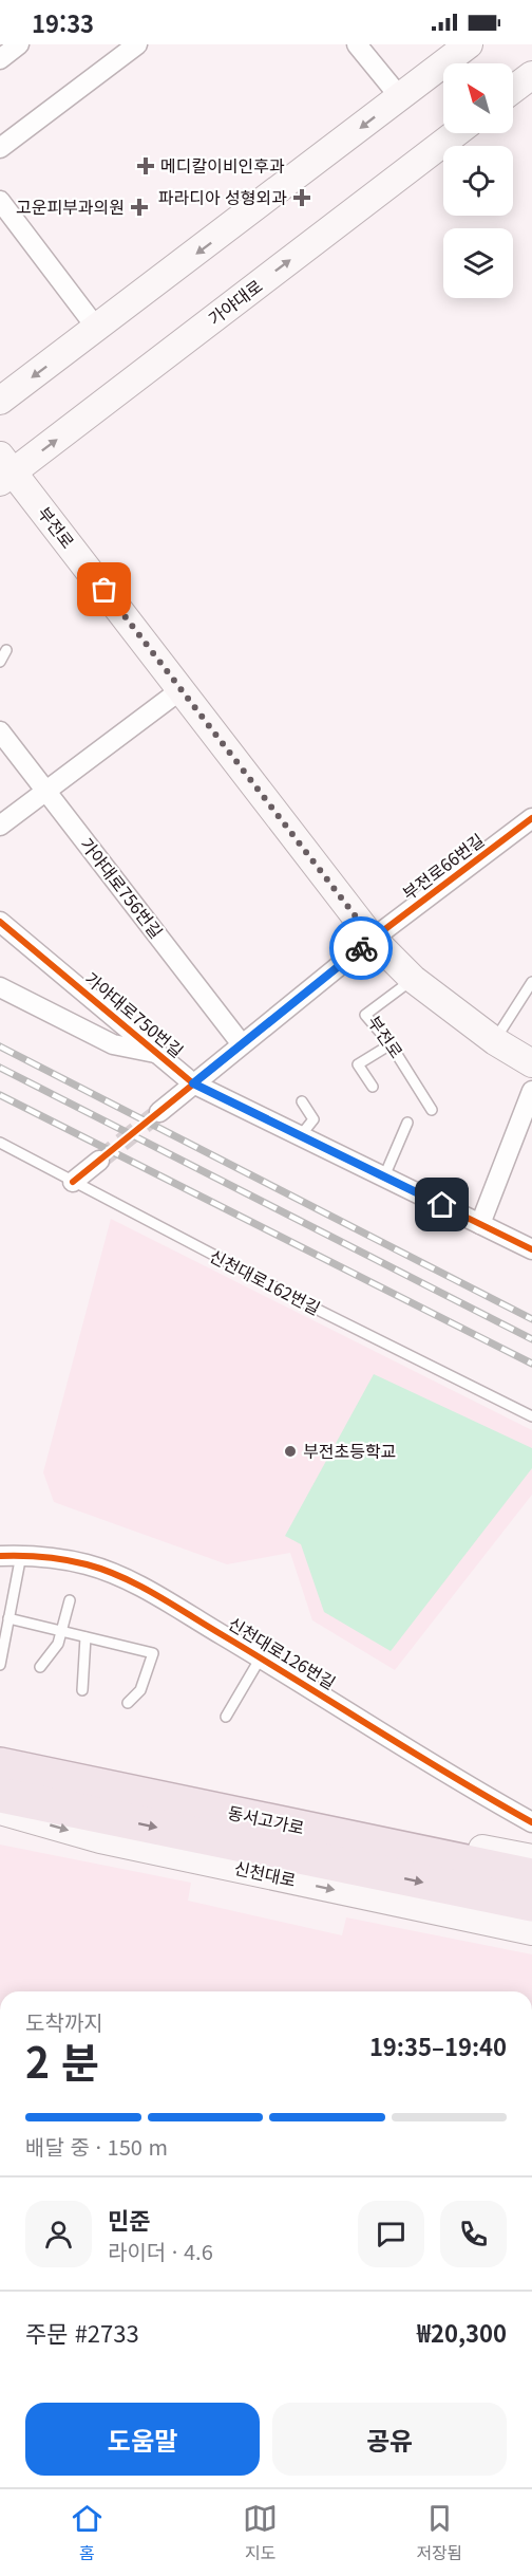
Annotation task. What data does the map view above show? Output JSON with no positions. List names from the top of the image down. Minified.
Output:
{"streets":{"highway":["동서고가로"],"main road":["가야대로","부전로","신천대로"],"street":["부전로66번길","가야대로756번길","가야대로750번길","신천대로126번길"],"lane":["신천대로162번길"]},"crossings":[["가야대로","부전로"],["부전로","부전로66번길"],["부전로66번길","가야대로756번길"],["부전로66번길","가야대로750번길"]],"places":{"health":["메디칼이비인후과","파라디아 성형외과","고운피부과의원"],"other":["부전초등학교"]},"north":"top left","page":{"status":"19:33","heading":["2 분","도착까지","19:35–19:40"],"panel":["민준","라이더 · 4.6","주문 #2733","₩20,300"],"bar":"배달 중 · 150 m","buttons":["도움말","공유"],"tabs":["홈","지도","저장됨"]}}
